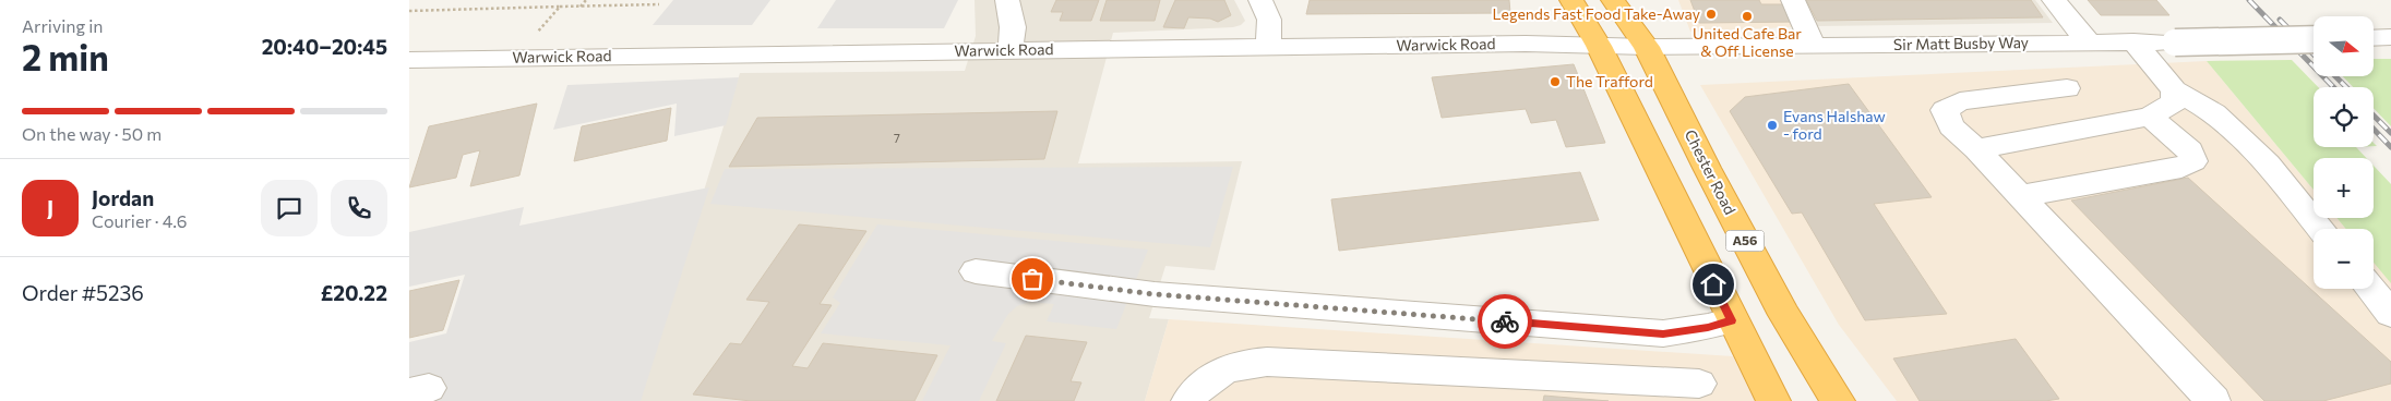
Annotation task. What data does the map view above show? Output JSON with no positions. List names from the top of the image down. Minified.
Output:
{"streets":{"highway":["Chester Road","A56"],"street":["Sir Matt Busby Way","Warwick Road"]},"crossings":[["Sir Matt Busby Way","Warwick Road"],["Sir Matt Busby Way","Chester Road"]],"places":["Legends Fast Food Take-Away","United Cafe Bar & Off License","The Trafford","Evans Halshaw - ford"],"house_numbers":["7"],"north":"right","page":{"heading":["2 min","Arriving in","20:40–20:45"],"panel":["Jordan","Courier · 4.6","Order #5236","£20.22"],"map_buttons":["+","−"],"bar":"On the way · 50 m","round":"J"}}
